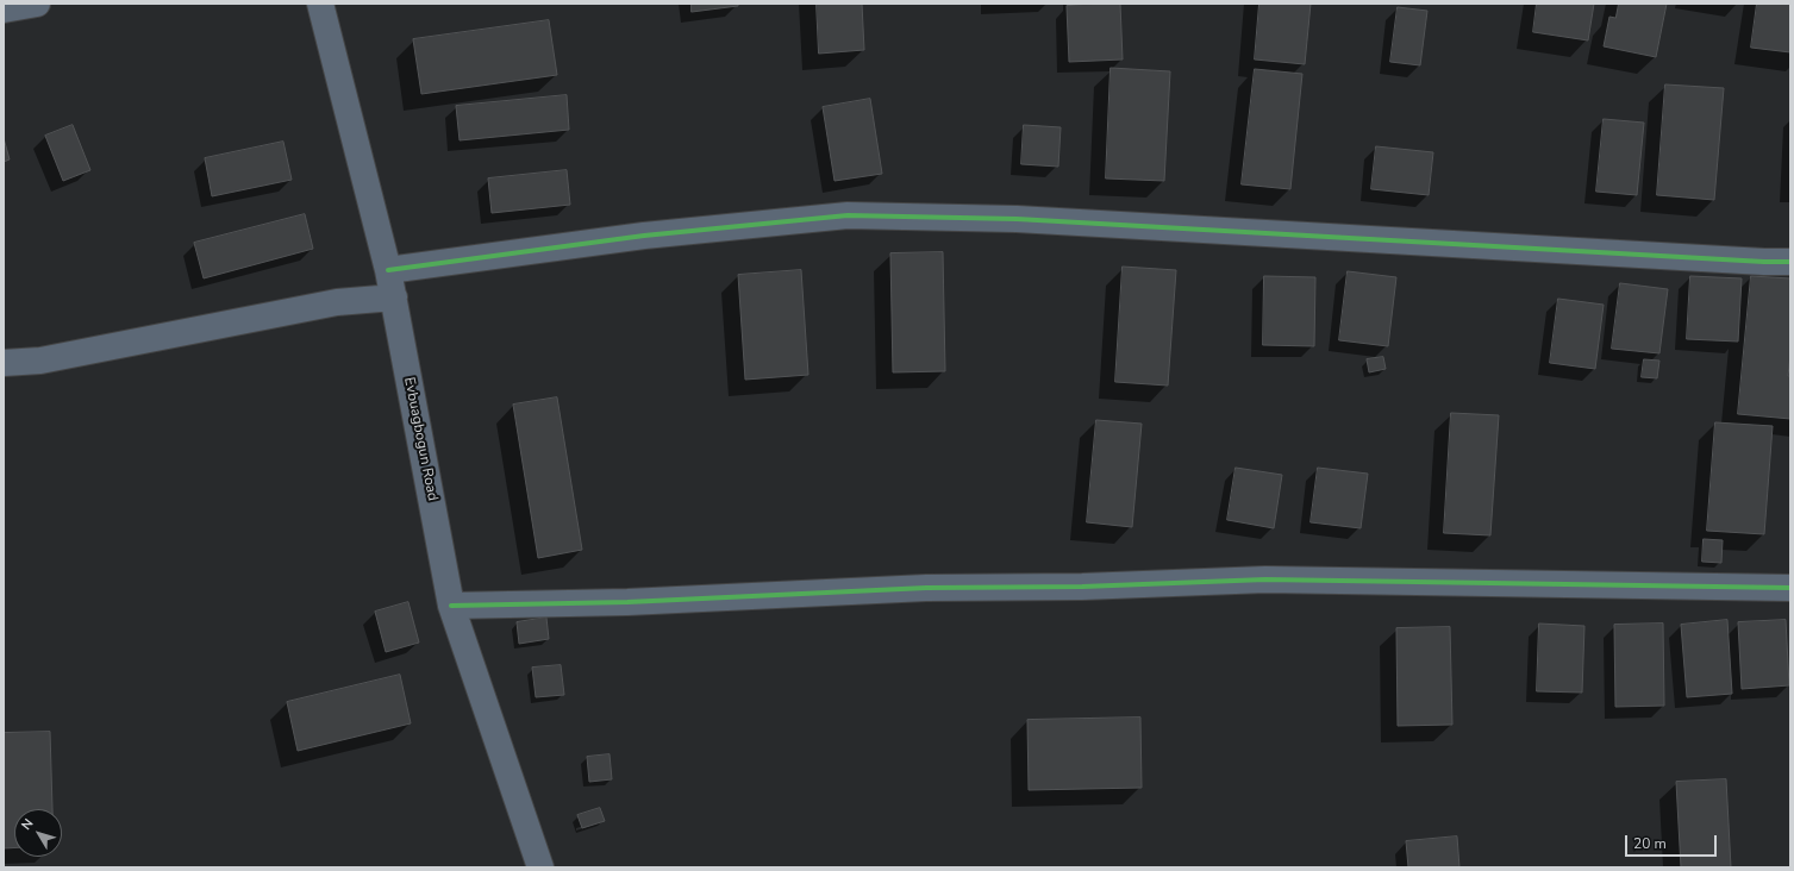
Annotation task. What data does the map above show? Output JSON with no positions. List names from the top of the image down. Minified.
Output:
{"streets":{"street":["Evbuagbogun Road"]},"scale_bar":"20 m","north":"top left"}
